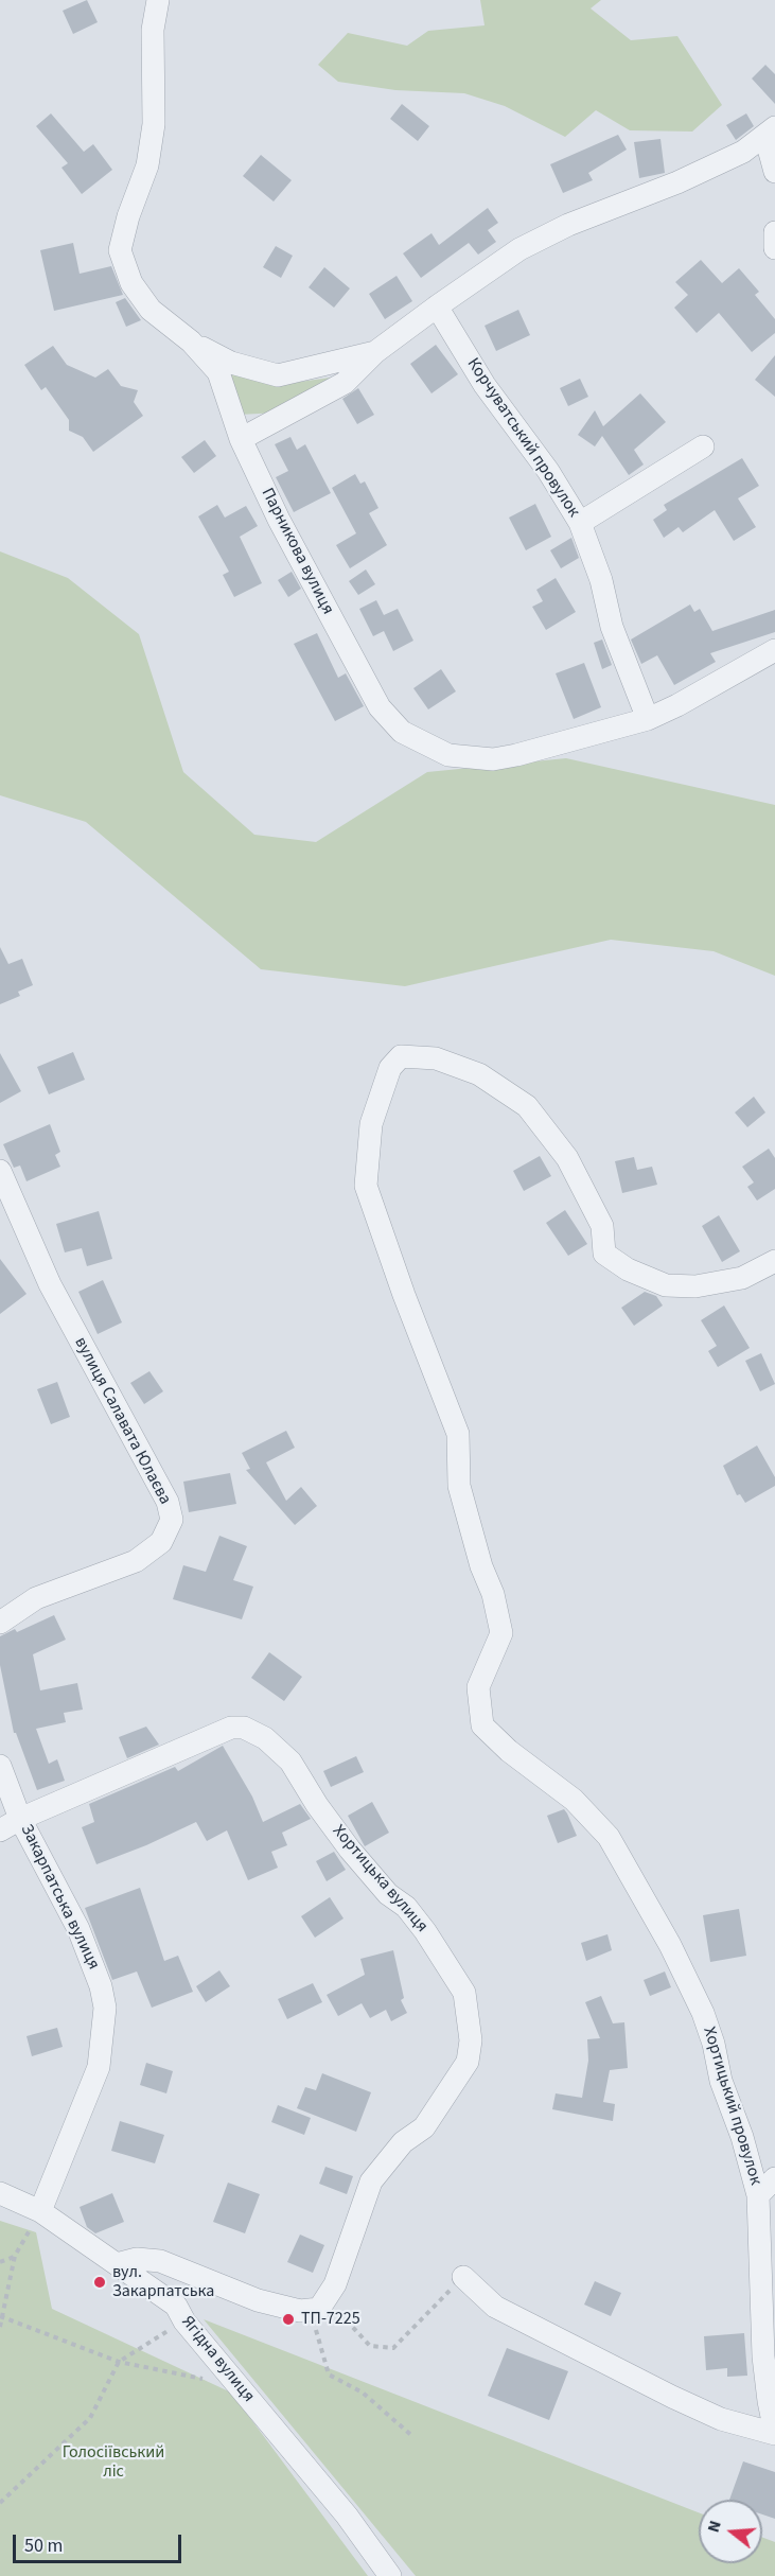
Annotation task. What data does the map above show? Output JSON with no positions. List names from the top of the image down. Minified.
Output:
{"streets":{"street":["Корчуватський провулок","Парникова вулиця","вулиця Салавата Юлаєва","Хортицька вулиця","Закарпатська вулиця","Хортицький провулок","Ягідна вулиця"]},"crossings":[["Корчуватський провулок","Парникова вулиця"],["Хортицька вулиця","Закарпатська вулиця"],["Закарпатська вулиця","Ягідна вулиця"]],"parks":["Голосіївський ліс"],"places":["вул. Закарпатська","ТП-7225"],"scale_bar":"50 m","north":"left"}
